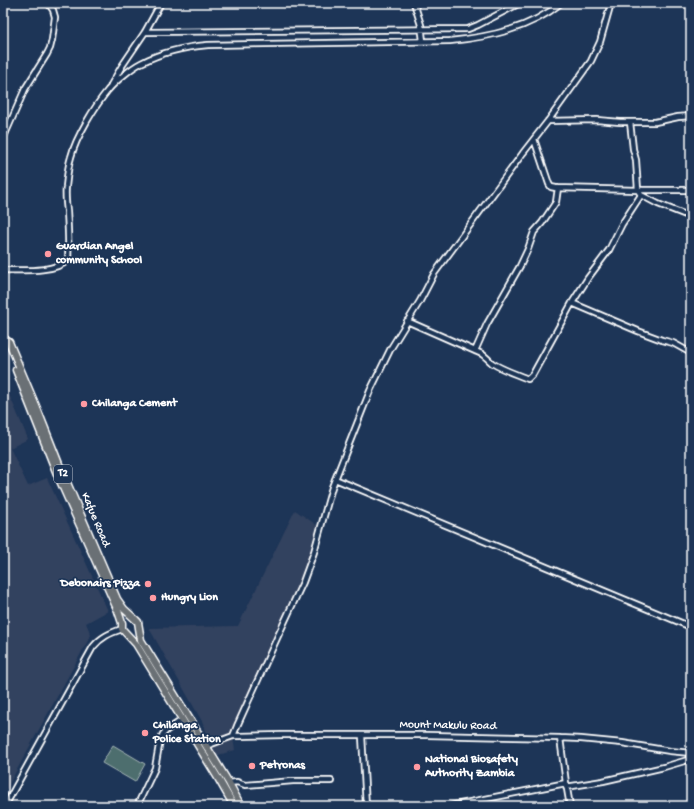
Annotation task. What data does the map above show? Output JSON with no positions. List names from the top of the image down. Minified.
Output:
{"streets":{"highway":["T2","Kafue Road"],"street":["Mount Makulu Road"]},"places":["Guardian Angel community School","Chilanga Cement","Debonairs Pizza","Hungry Lion","Chilanga Police Station","Petronas","National Biosafety Authority Zambia"]}
